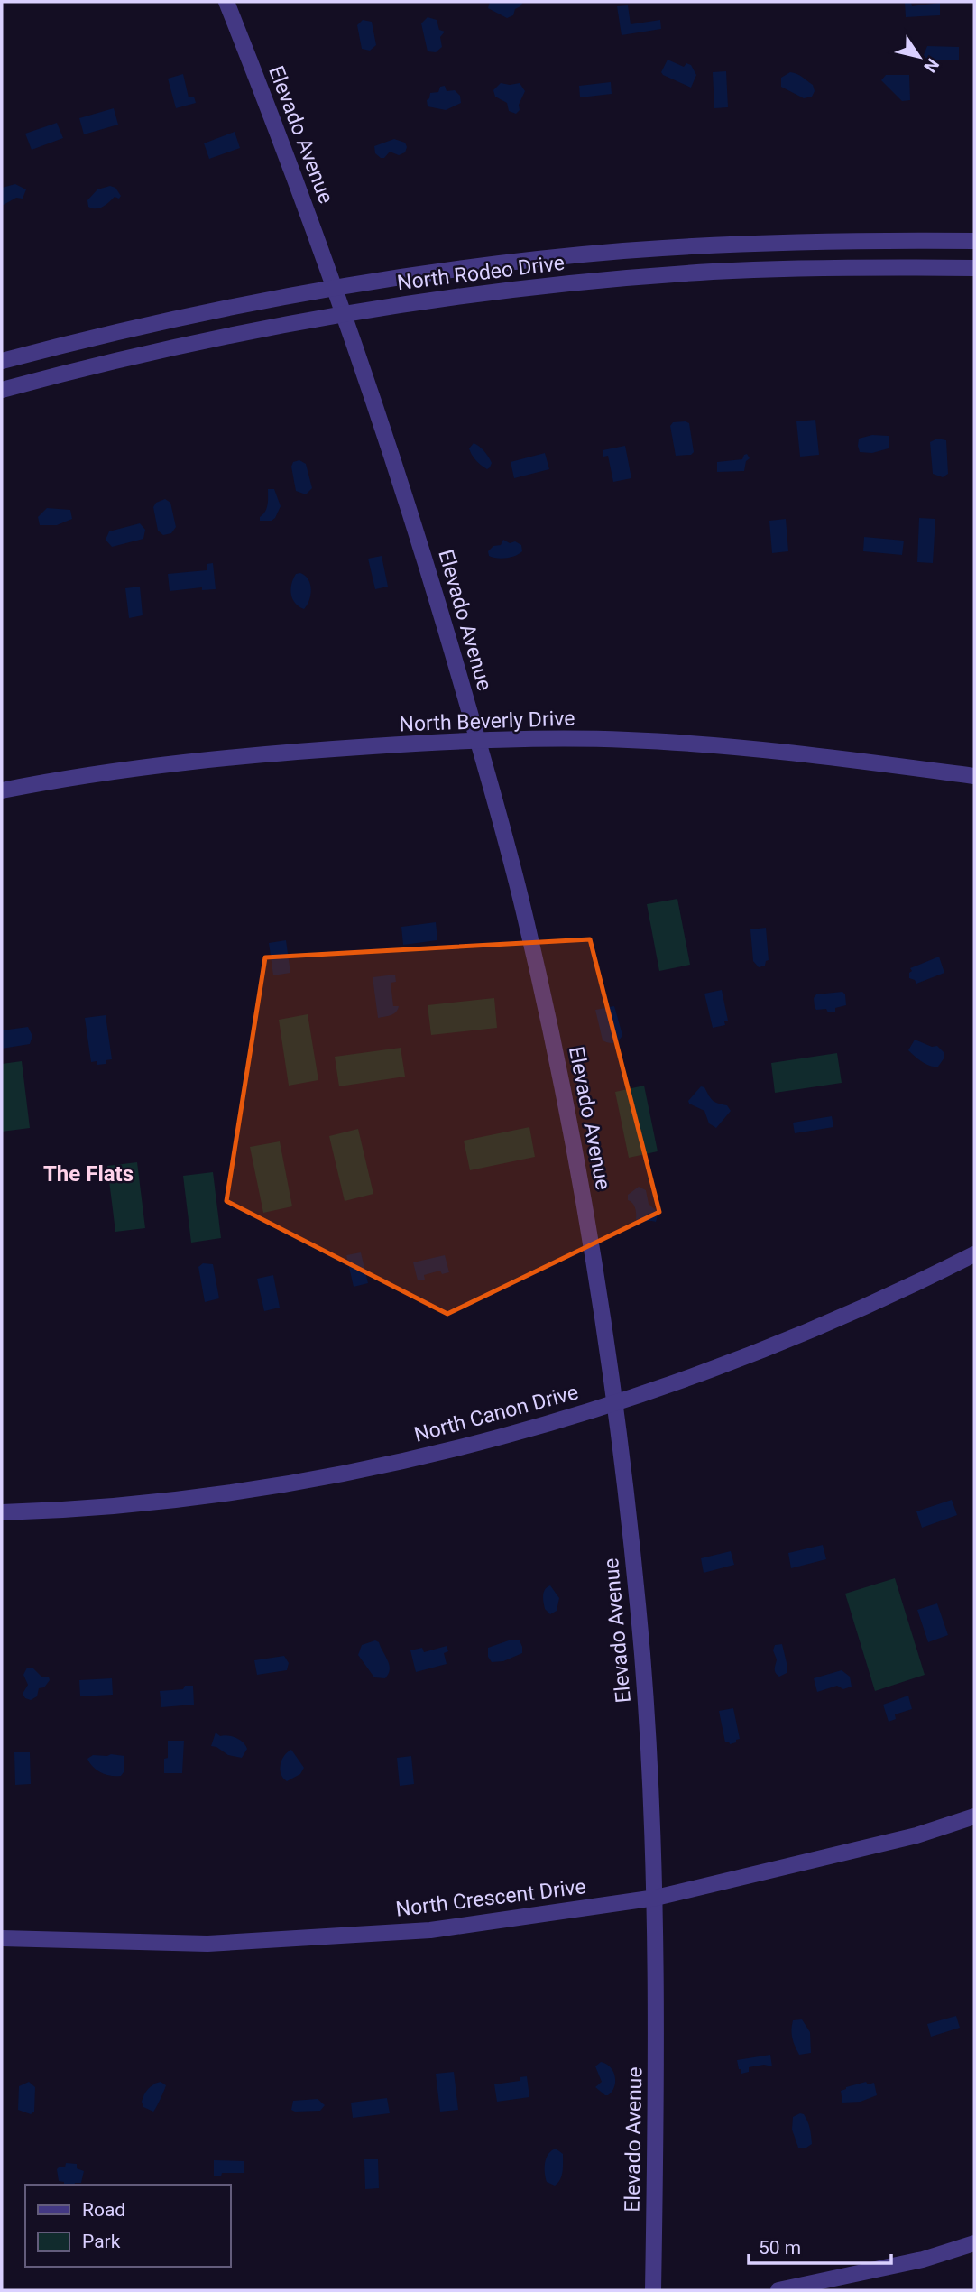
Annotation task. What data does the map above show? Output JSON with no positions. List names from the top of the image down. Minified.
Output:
{"streets":{"street":["Elevado Avenue","North Rodeo Drive","North Beverly Drive","North Canon Drive","North Crescent Drive"]},"crossings":[["Elevado Avenue","North Rodeo Drive"],["Elevado Avenue","North Beverly Drive"],["Elevado Avenue","North Canon Drive"],["Elevado Avenue","North Crescent Drive"]],"districts":["The Flats"],"legend":["Road","Park"],"scale_bar":"50 m","north":"bottom right"}
